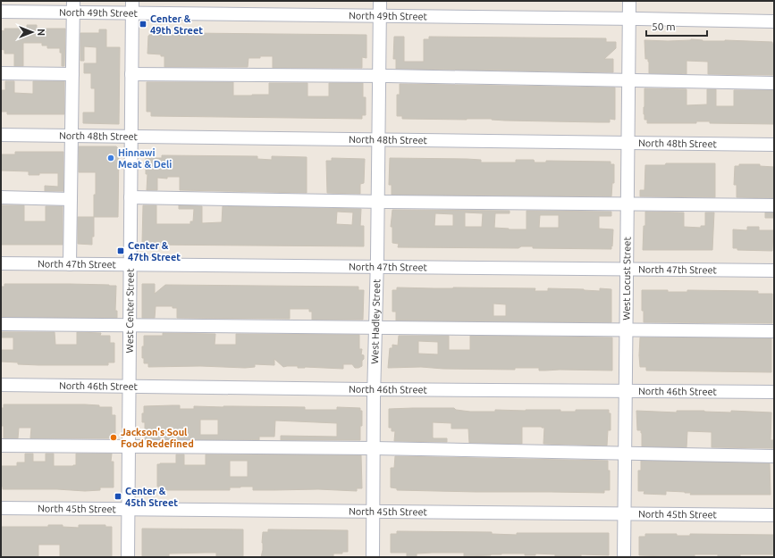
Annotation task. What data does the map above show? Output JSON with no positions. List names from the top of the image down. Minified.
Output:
{"streets":{"street":["North 49th Street","North 48th Street","North 47th Street","West Locust Street","West Center Street","West Hadley Street","North 46th Street","North 45th Street"]},"crossings":[["North 49th Street","West Locust Street"],["North 49th Street","West Center Street"],["North 49th Street","West Hadley Street"],["North 48th Street","West Locust Street"],["North 48th Street","West Center Street"],["North 48th Street","West Hadley Street"],["North 47th Street","West Locust Street"],["North 47th Street","West Center Street"],["North 47th Street","West Hadley Street"],["West Locust Street","North 46th Street"],["West Locust Street","North 45th Street"],["West Center Street","North 46th Street"],["West Center Street","North 45th Street"],["West Hadley Street","North 46th Street"],["West Hadley Street","North 45th Street"]],"places":{"transit":["Center & 49th Street","Center & 47th Street","Center & 45th Street"],"other":["Hinnawi Meat & Deli","Jackson's Soul Food Redefined"]},"scale_bar":"50 m","north":"right"}
